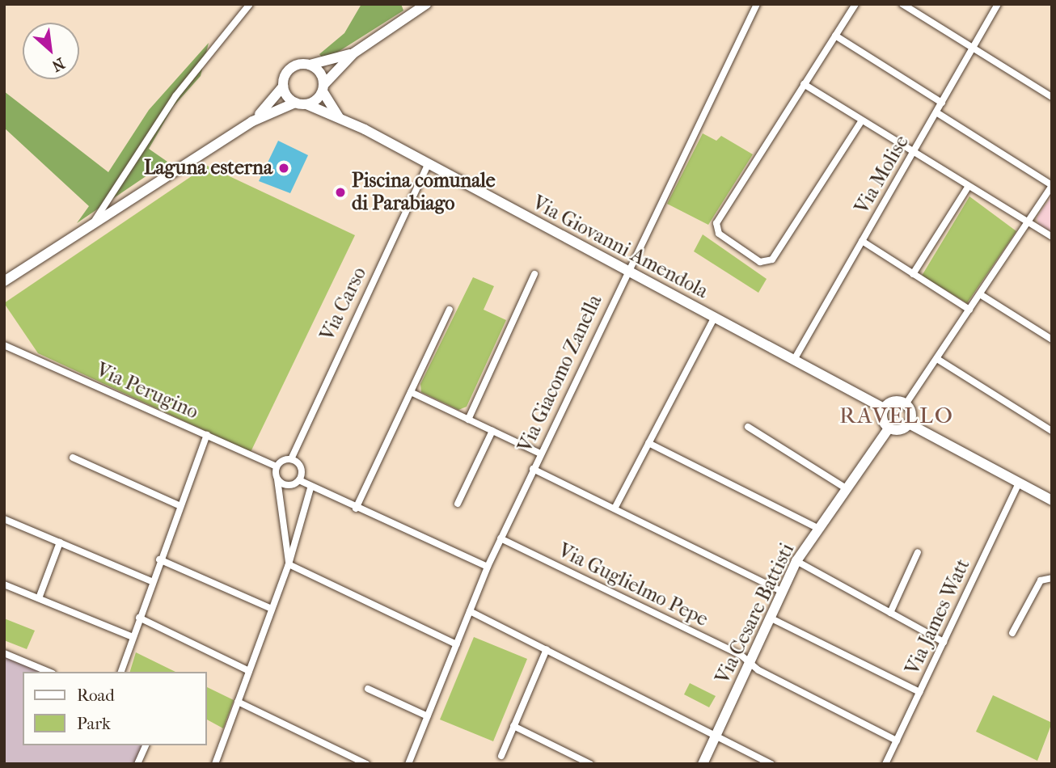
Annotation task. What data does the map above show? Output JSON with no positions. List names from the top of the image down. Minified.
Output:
{"streets":{"street":["Via Molise","Via Giovanni Amendola","Via Carso","Via Giacomo Zanella","Via Perugino","Via Guglielmo Pepe","Via Cesare Battisti","Via James Watt"]},"crossings":[["Via Molise","Via Giovanni Amendola"],["Via Giovanni Amendola","Via Carso"],["Via Giovanni Amendola","Via Giacomo Zanella"],["Via Giovanni Amendola","Via Cesare Battisti"],["Via Carso","Via Perugino"],["Via Giacomo Zanella","Via Guglielmo Pepe"],["Via Guglielmo Pepe","Via Cesare Battisti"],["Via Guglielmo Pepe","Via James Watt"]],"districts":["RAVELLO"],"places":["Laguna esterna","Piscina comunale di Parabiago"],"legend":["Road","Park"],"north":"bottom right"}
